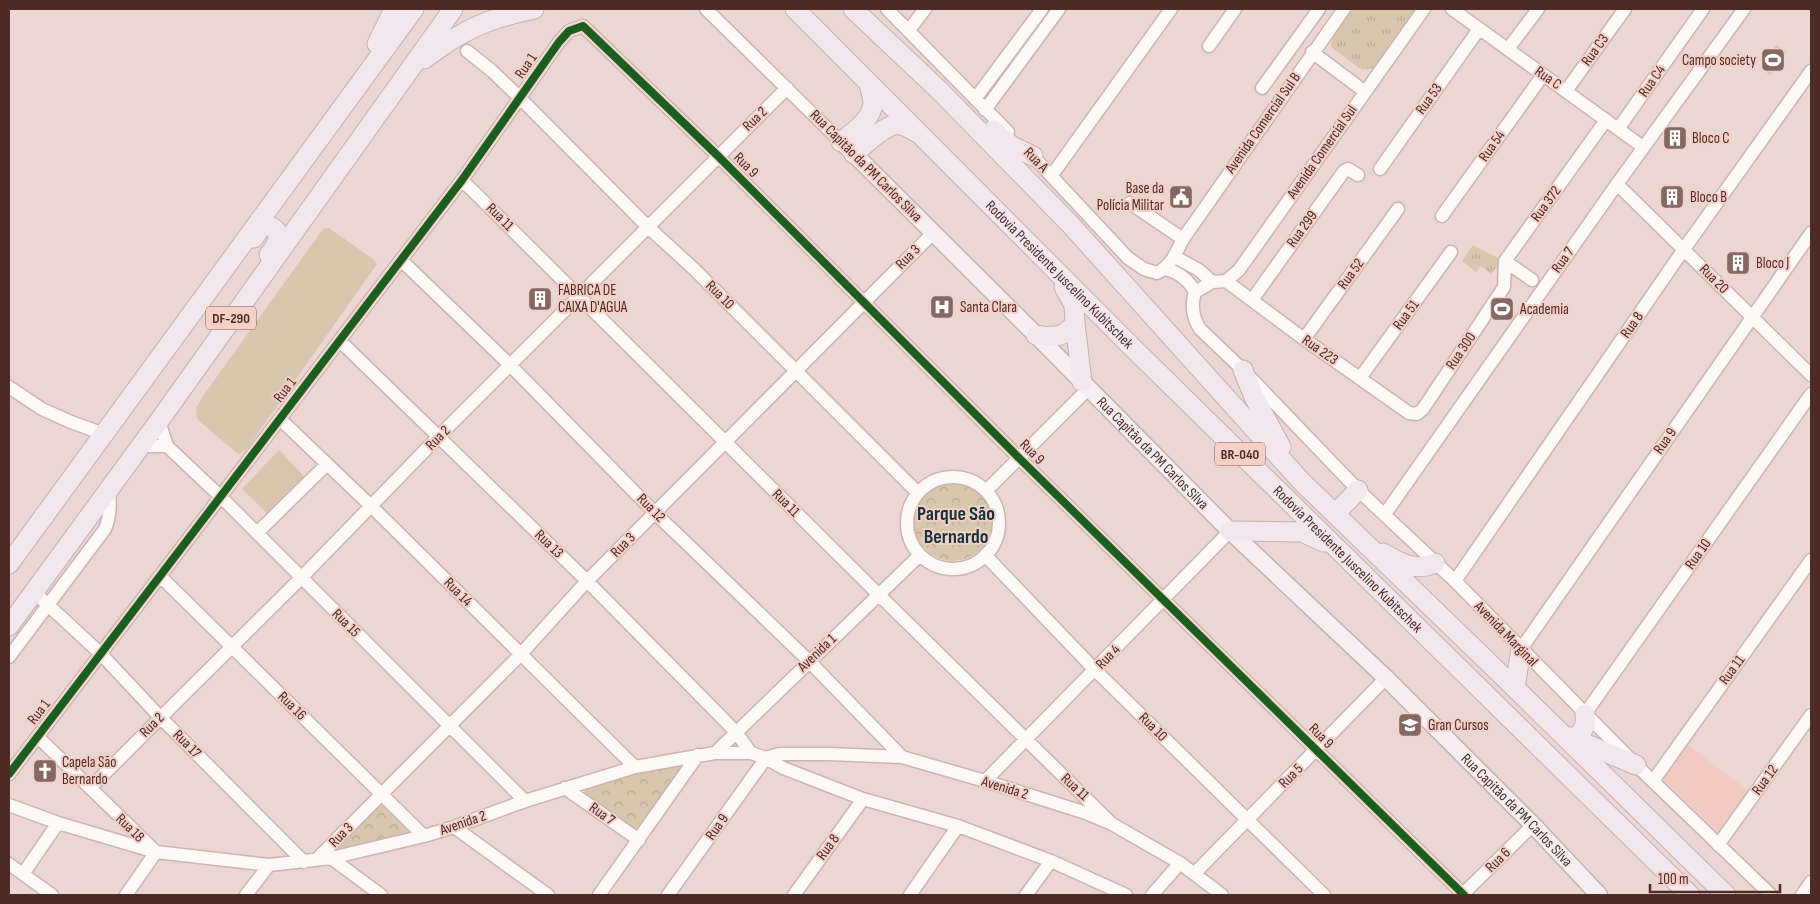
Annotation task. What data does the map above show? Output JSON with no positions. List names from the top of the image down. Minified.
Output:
{"streets":{"highway":["Rodovia Presidente Juscelino Kubitschek","DF-290","BR-040"],"main road":["Rua Capitão da PM Carlos Silva"],"street":["Rua C3","Rua 1","Rua C","Rua C4","Rua 53","Rua 2","Avenida Comercial Sul B","Rua 54","Avenida Comercial Sul","Rua A","Rua 9","Rua 372","Rua 11","Rua 299","Rua 3","Rua 7","Rua 52","Rua 20","Rua 10","Rua 51","Rua 8","Rua 223","Rua 300","Rua 12","Rua 13","Rua 14","Rua 15","Avenida Marginal","Avenida 1","Rua 4","Rua 16","Rua 17","Rua 5","Avenida 2","Rua 18","Rua 6"]},"crossings":[["Rua C3","Rua C"],["Rua 1","Rua 9"],["Rua 1","Rua 11"],["Rua 1","Rua 10"],["Rua 1","Rua 12"],["Rua 1","Rua 13"],["Rua 1","Rua 14"],["Rua 1","Rua 15"],["Rua 1","Rua 16"],["Rua 1","Rua 17"],["Rua 1","Rua 18"],["Rua C","Rua C4"],["Rua C","Rua 53"],["Rua C","Rua 54"],["Rua C","Rua 372"],["Rua C","Rua 7"],["Rua 2","Rua 9"],["Rua 2","Rua Capitão da PM Carlos Silva"],["Rua 2","Rua 11"],["Rua 2","Rua 10"],["Rua 2","Rua 12"],["Rua 2","Rua 13"],["Rua 2","Rua 14"],["Rua 2","Rua 15"],["Rua 2","Rua 16"],["Rua 2","Rua 17"],["Rua 2","Rua 18"],["Avenida Comercial Sul","Rua 223"],["Rua 9","Rua 3"],["Rua 9","Rua 20"],["Rua 9","Avenida Marginal"],["Rua 9","Rua 4"],["Rua 9","Rua 5"],["Rua 9","Avenida 2"],["Rua 9","Rua 6"],["Rua Capitão da PM Carlos Silva","Rua 3"],["Rua Capitão da PM Carlos Silva","Rua 4"],["Rua Capitão da PM Carlos Silva","Rua 5"],["Rua Capitão da PM Carlos Silva","Rua 6"],["Rua 372","Rua 300"],["Rua 11","Rua 3"],["Rua 11","Avenida Marginal"],["Rua 11","Avenida 1"],["Rua 11","Rua 4"],["Rua 11","Avenida 2"],["Rua 299","Rua 223"],["Rua 3","Rua 10"],["Rua 3","Rua 12"],["Rua 3","Rua 13"],["Rua 3","Rua 14"],["Rua 3","Rua 15"],["Rua 3","Rua 16"],["Rua 3","Rua 17"],["Rua 3","Avenida 2"],["Rua 7","Rua 20"],["Rua 7","Avenida Marginal"],["Rua 7","Avenida 2"],["Rua 52","Rua 223"],["Rua 20","Rua 8"],["Rua 10","Avenida Marginal"],["Rua 10","Avenida 1"],["Rua 10","Rua 4"],["Rua 10","Rua 5"],["Rua 51","Rua 223"],["DF-290","Rua 17"],["Rua 8","Avenida Marginal"],["Rua 8","Avenida 2"],["Rua 223","Rua 300"],["Rua 12","Avenida Marginal"],["Rua 12","Avenida 1"],["Rua 12","Avenida 2"],["Rua 13","Avenida 1"],["Rua 13","Avenida 2"],["Rua 14","Avenida 2"],["Rua 15","Avenida 2"],["Avenida 1","Avenida 2"],["Rua 4","Avenida 2"],["Rua 16","Avenida 2"],["Rua 17","Avenida 2"],["Rua 5","Avenida 2"],["Avenida 2","Rua 18"]],"districts":["Parque São Bernardo"],"places":{"sports":["Campo society","Academia"],"building":["Bloco C","Bloco B","Bloco J","FABRICA DE CAIXA D'AGUA"],"public building":["Base da Polícia Militar"],"hospital":["Santa Clara"],"school or university":["Gran Cursos"],"church":["Capela São Bernardo"]},"scale_bar":"100 m"}
